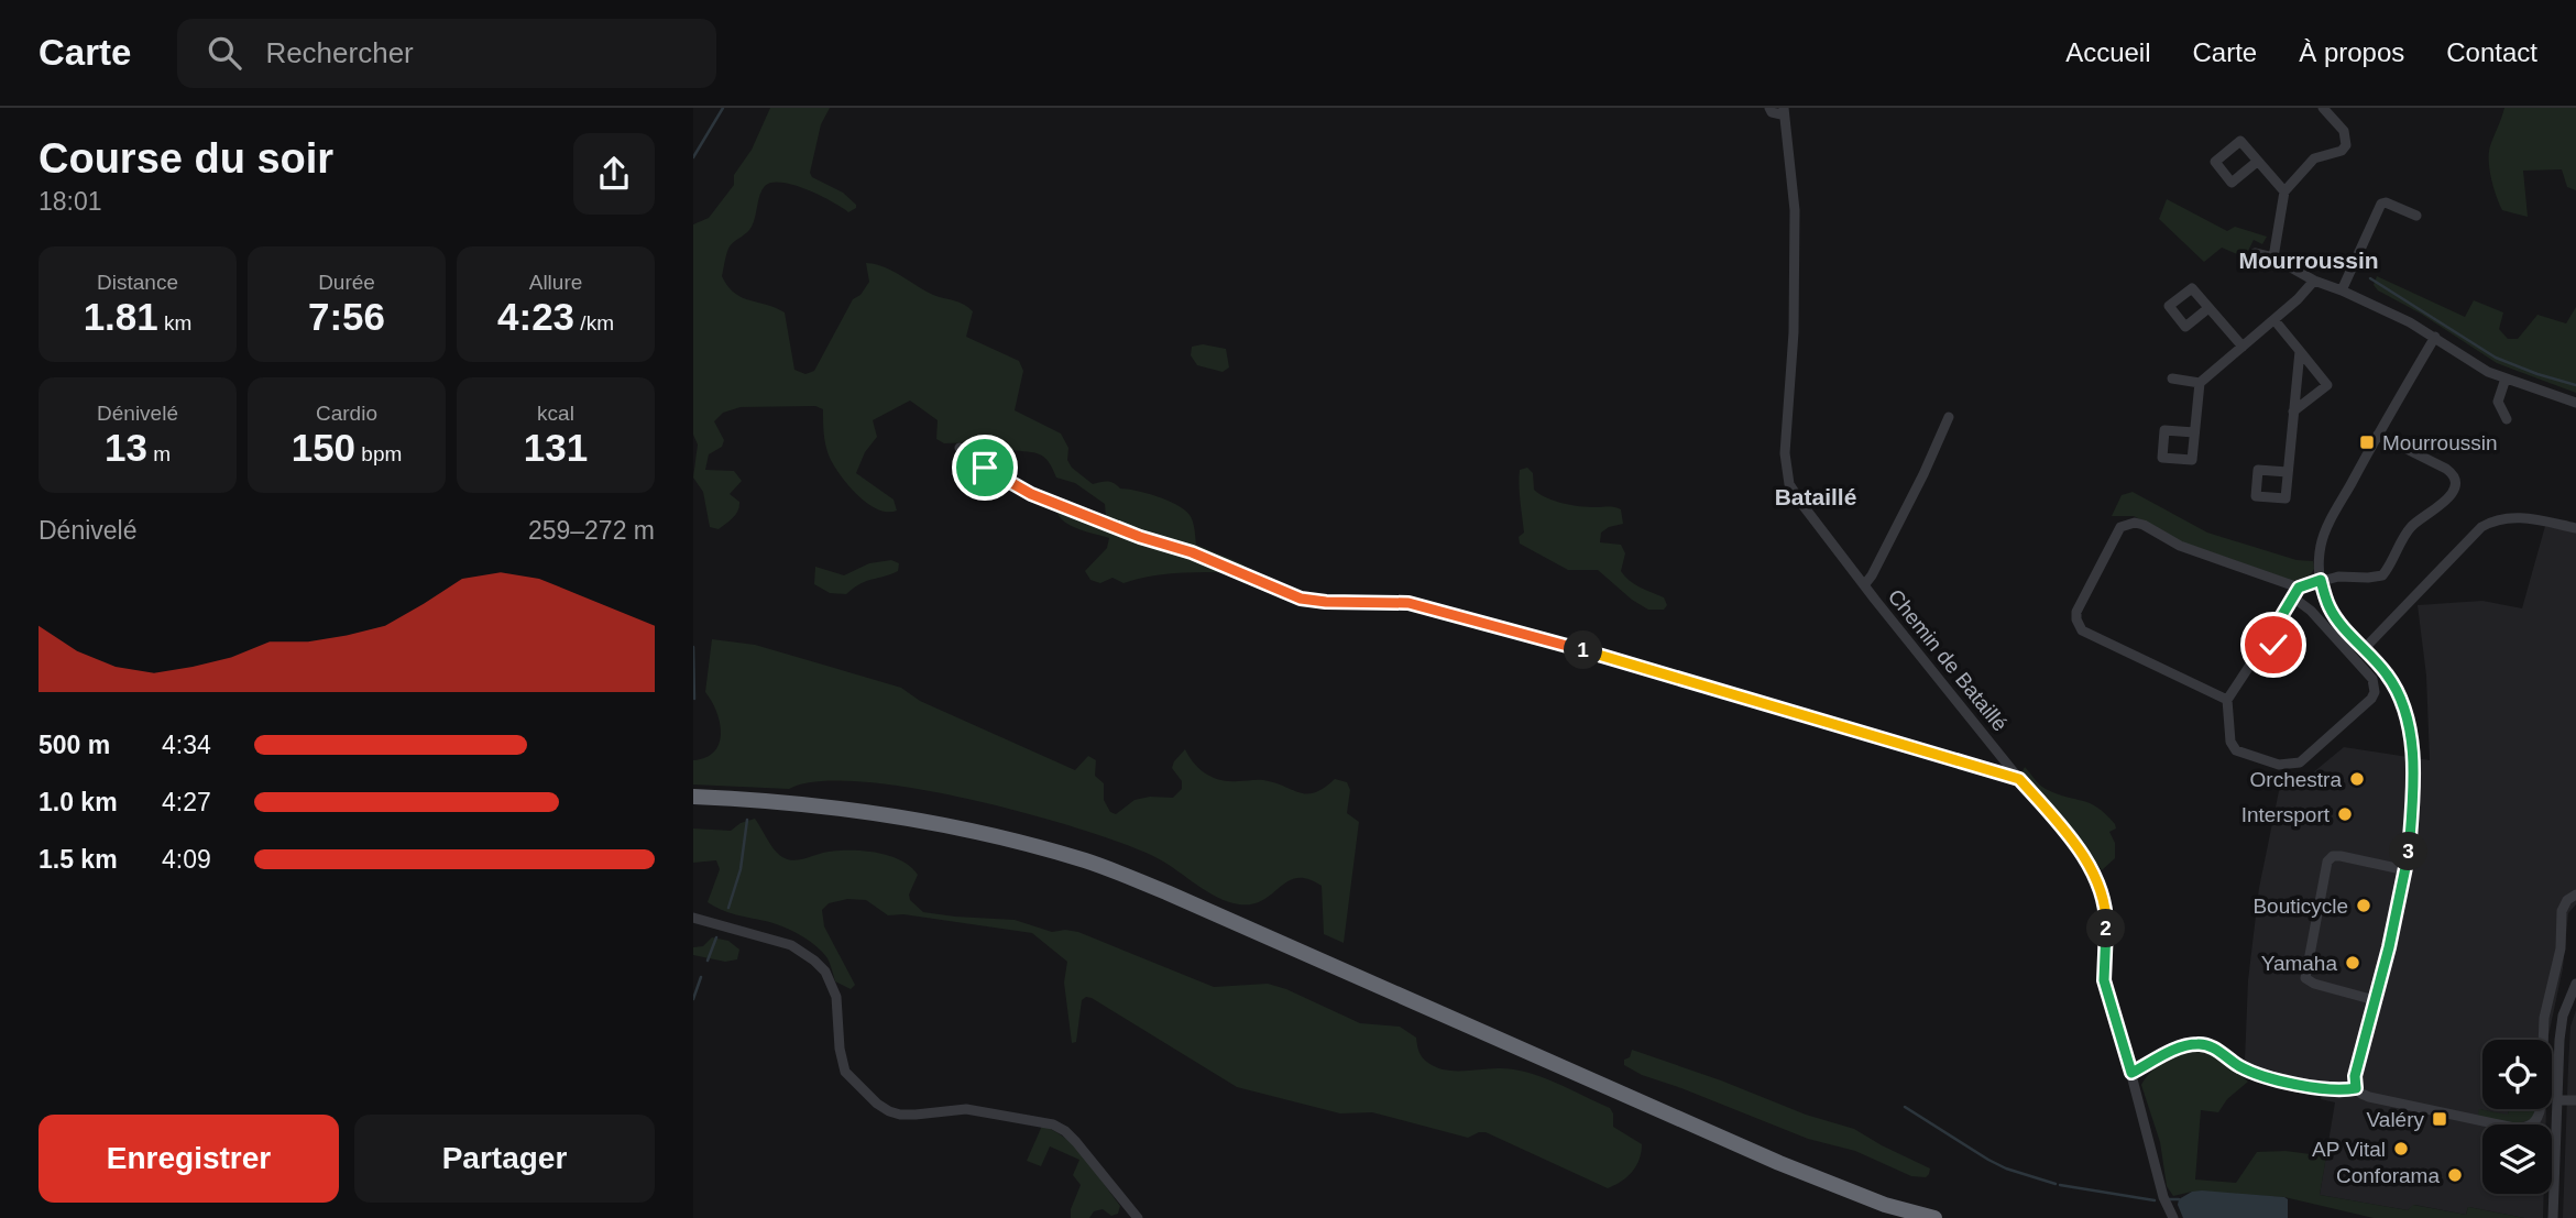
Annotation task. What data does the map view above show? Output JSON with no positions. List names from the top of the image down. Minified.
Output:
{"streets":{"street":["Chemin de Bataillé"]},"districts":["Mourroussin","Bataillé"],"places":{"transit":["Mourroussin","Valéry"],"other":["Orchestra","Intersport","Bouticycle","Yamaha","AP Vital","Conforama"]},"page":{"header":"Carte","search":"Rechercher","nav":["Accueil","Carte","À propos","Contact"],"heading":["Course du soir","18:01"],"stats":[["Distance","1.81 km"],["Durée","7:56"],["Allure","4:23 /km"],["Dénivelé","13 m"],["Cardio","150 bpm"],["kcal","131"]],"chart":["Dénivelé","259–272 m"],"pins":["1","3","2"],"list":[{"name":"500 m","note":"4:34"},{"name":"1.0 km","note":"4:27"},{"name":"1.5 km","note":"4:09"}],"buttons":["Enregistrer","Partager"]}}
